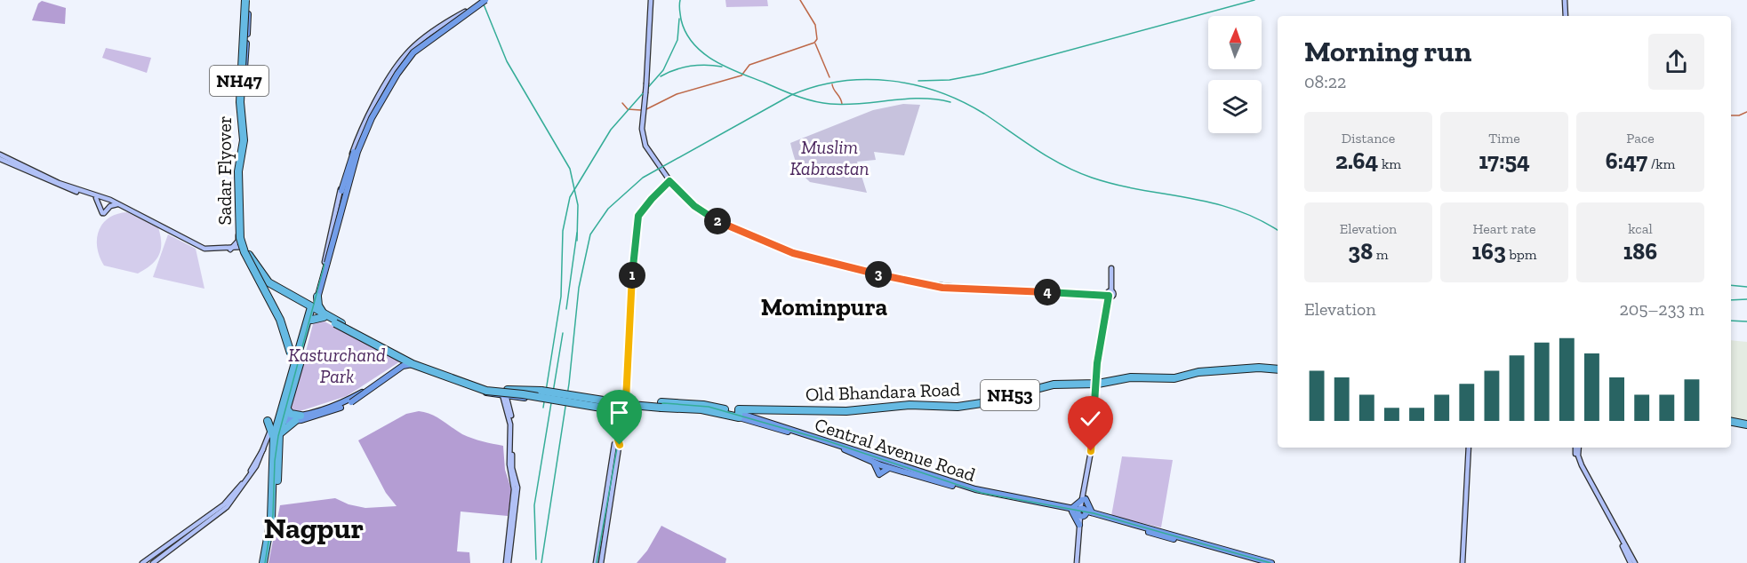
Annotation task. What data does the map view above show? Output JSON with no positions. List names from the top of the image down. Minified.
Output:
{"streets":{"highway":["NH47","Sadar Flyover","Old Bhandara Road","NH53","Central Avenue Road"]},"crossings":[["NH47","Sadar Flyover"],["Old Bhandara Road","Central Avenue Road"]],"districts":["Mominpura","Nagpur"],"parks":["Muslim Kabrastan","Kasturchand Park"],"north":"top","page":{"heading":["Morning run","08:22"],"stats":[["Distance","2.64 km"],["Time","17:54"],["Pace","6:47 /km"],["Elevation","38 m"],["Heart rate","163 bpm"],["kcal","186"]],"pins":["2","3","1","4"],"chart":["Elevation","205–233 m"]}}
